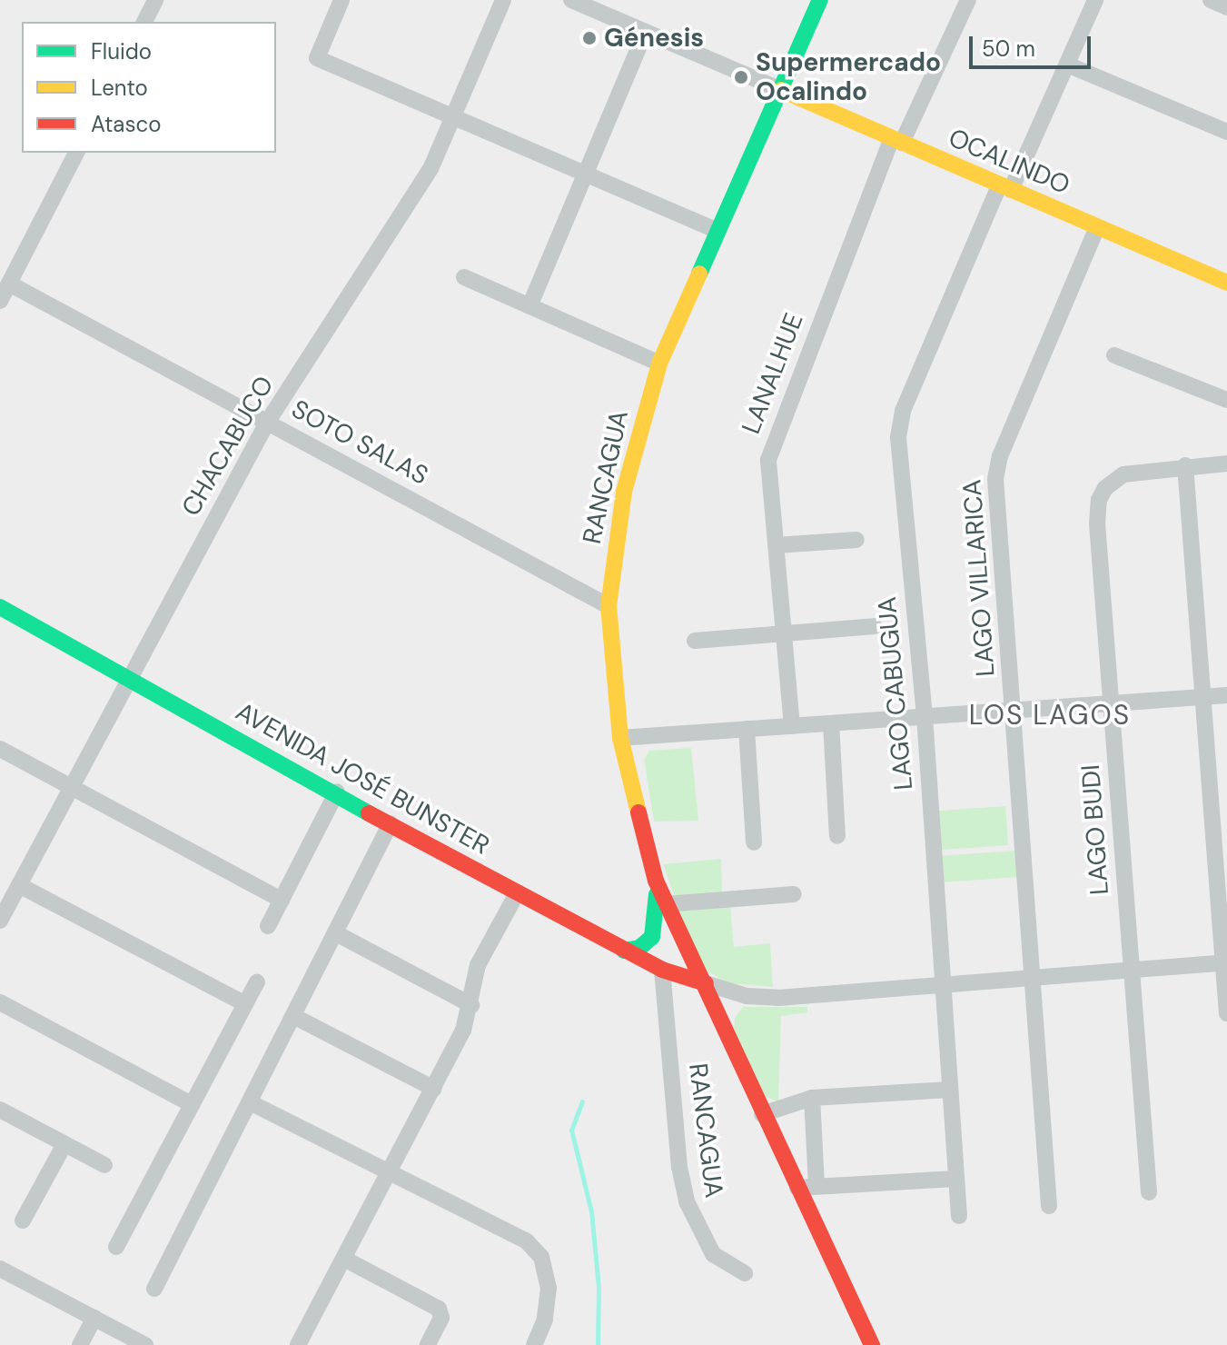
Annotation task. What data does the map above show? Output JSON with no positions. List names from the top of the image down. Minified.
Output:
{"streets":{"main road":["OCALINDO","RANCAGUA","AVENIDA JOSÉ BUNSTER"],"street":["LANALHUE","SOTO SALAS","CHACABUCO","LAGO VILLARICA","LAGO CABUGUA","LAGO BUDI"]},"crossings":[["OCALINDO","LANALHUE"],["OCALINDO","RANCAGUA"],["OCALINDO","LAGO VILLARICA"],["OCALINDO","LAGO CABUGUA"],["SOTO SALAS","CHACABUCO"],["SOTO SALAS","RANCAGUA"],["CHACABUCO","AVENIDA JOSÉ BUNSTER"],["RANCAGUA","AVENIDA JOSÉ BUNSTER"]],"districts":["LOS LAGOS"],"places":["Génesis","Supermercado Ocalindo"],"legend":["Fluido","Lento","Atasco"],"scale_bar":"50 m"}
